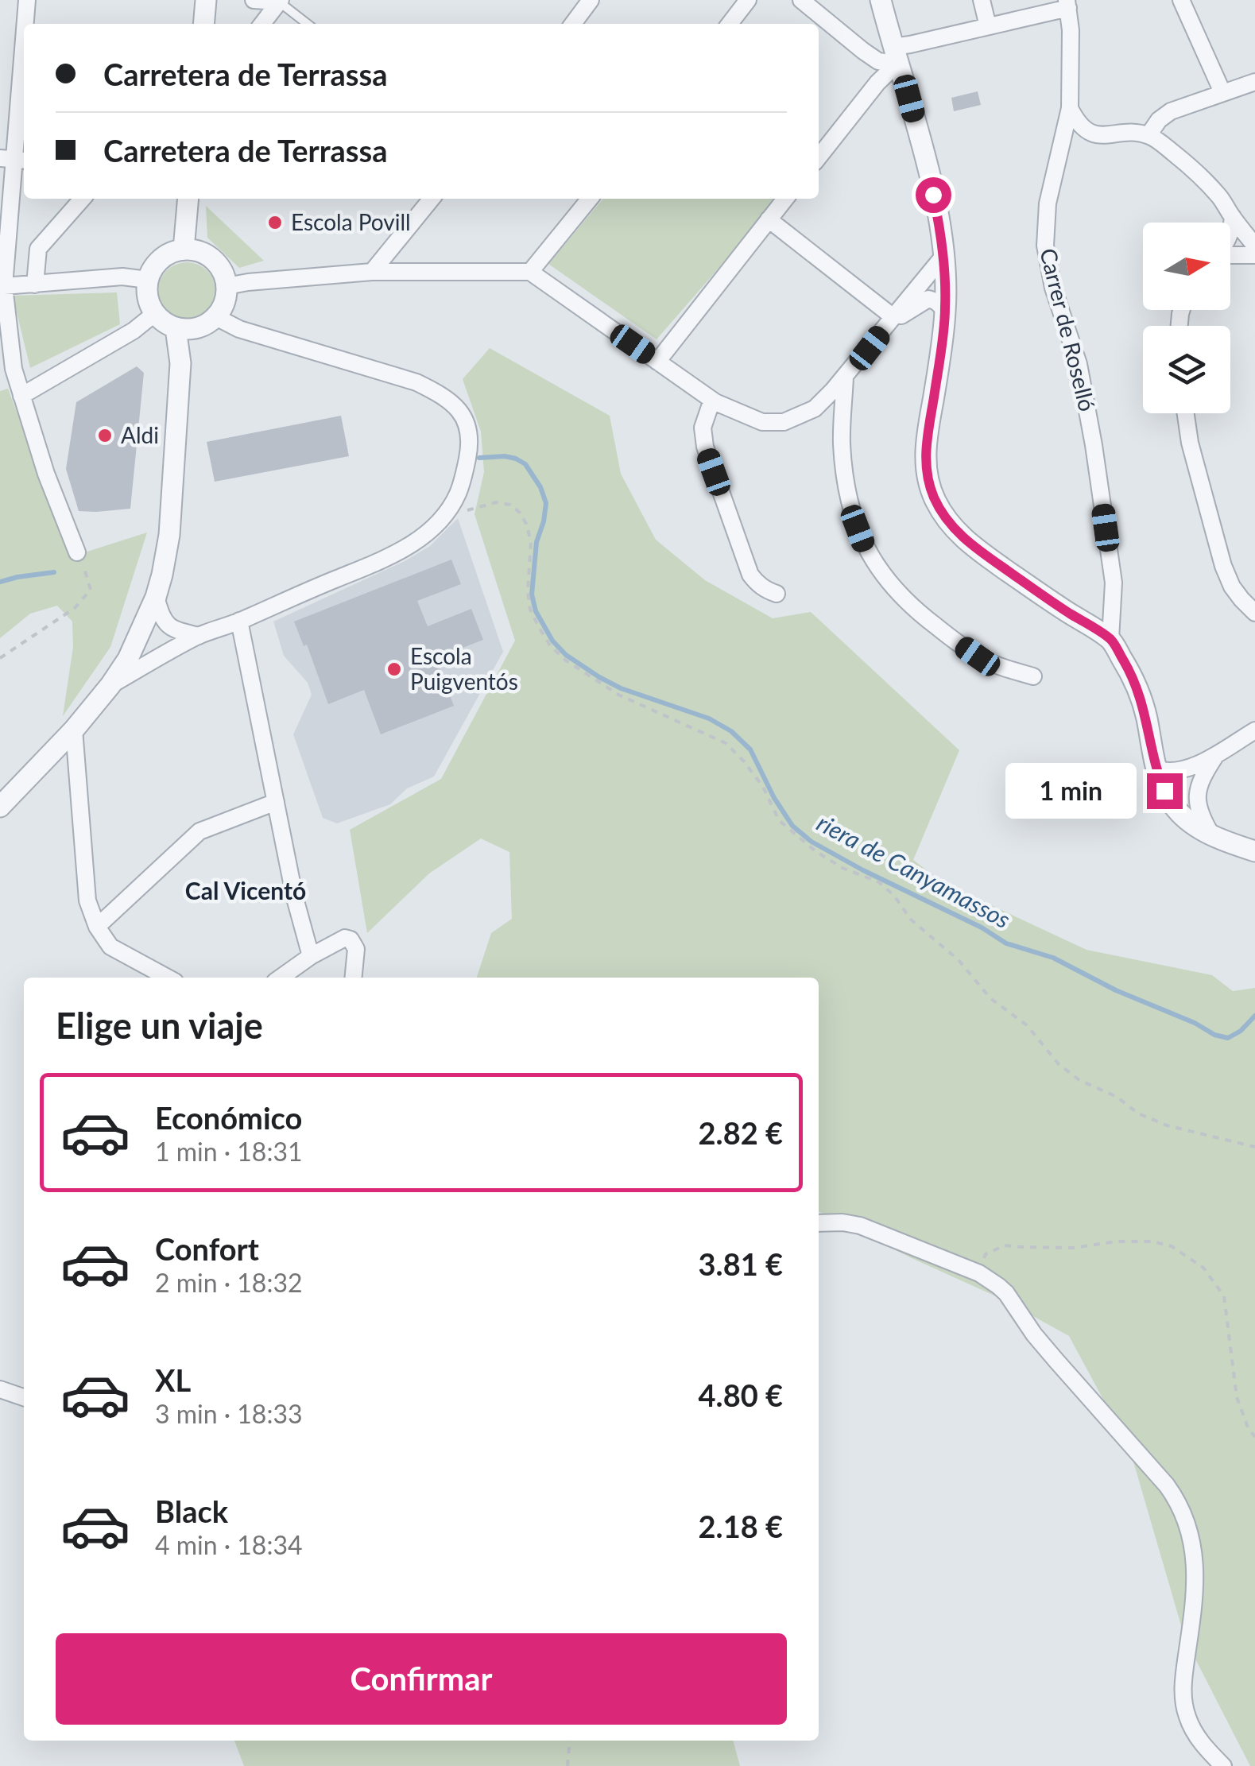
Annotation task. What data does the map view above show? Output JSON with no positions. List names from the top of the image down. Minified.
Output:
{"streets":{"street":["Carrer de Roselló"]},"districts":["Cal Vicentó"],"water":["riera de Canyamassos"],"places":["Escola Povill","Aldi","Escola Puigventós"],"north":"right","page":{"banner":["Carretera de Terrassa","Carretera de Terrassa"],"bubble":"1 min","heading":"Elige un viaje","list":[{"name":"Económico","note":"1 min · 18:31","value":"2.82 €"},{"name":"Confort","note":"2 min · 18:32","value":"3.81 €"},{"name":"XL","note":"3 min · 18:33","value":"4.80 €"},{"name":"Black","note":"4 min · 18:34","value":"2.18 €"}],"buttons":"Confirmar"}}
